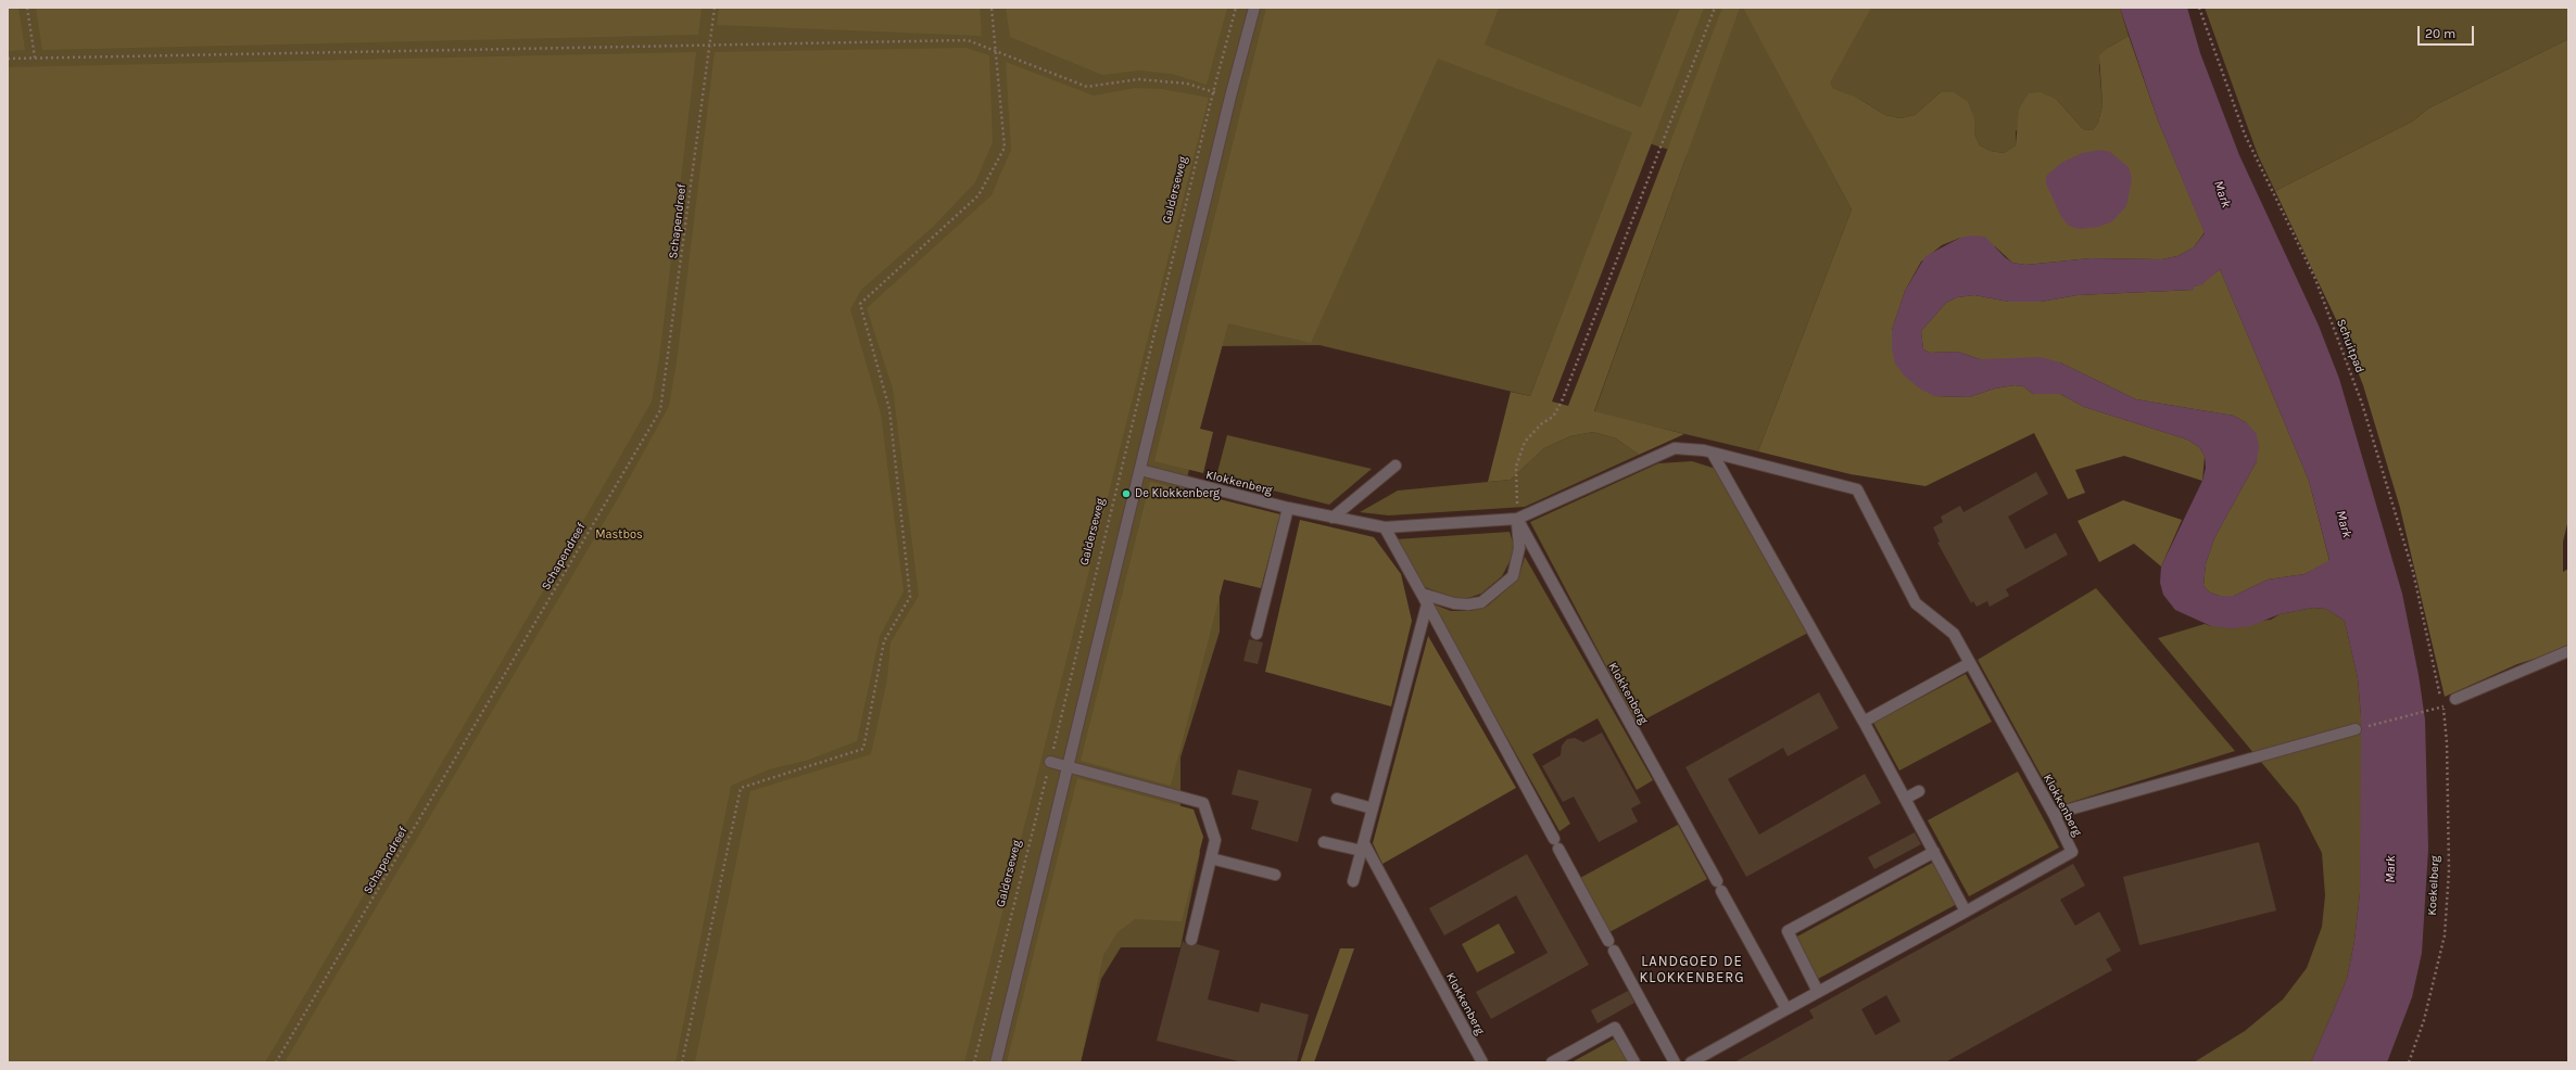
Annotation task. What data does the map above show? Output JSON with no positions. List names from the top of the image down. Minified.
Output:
{"streets":{"street":["Klokkenberg"],"path":["Galderseweg","Schapendreef","Schuitpad","Koekelberg"]},"crossings":[["Schuitpad","Koekelberg"]],"districts":["LANDGOED DE KLOKKENBERG"],"water":["Mark"],"parks":["Mastbos"],"places":["De Klokkenberg"],"scale_bar":"20 m"}
